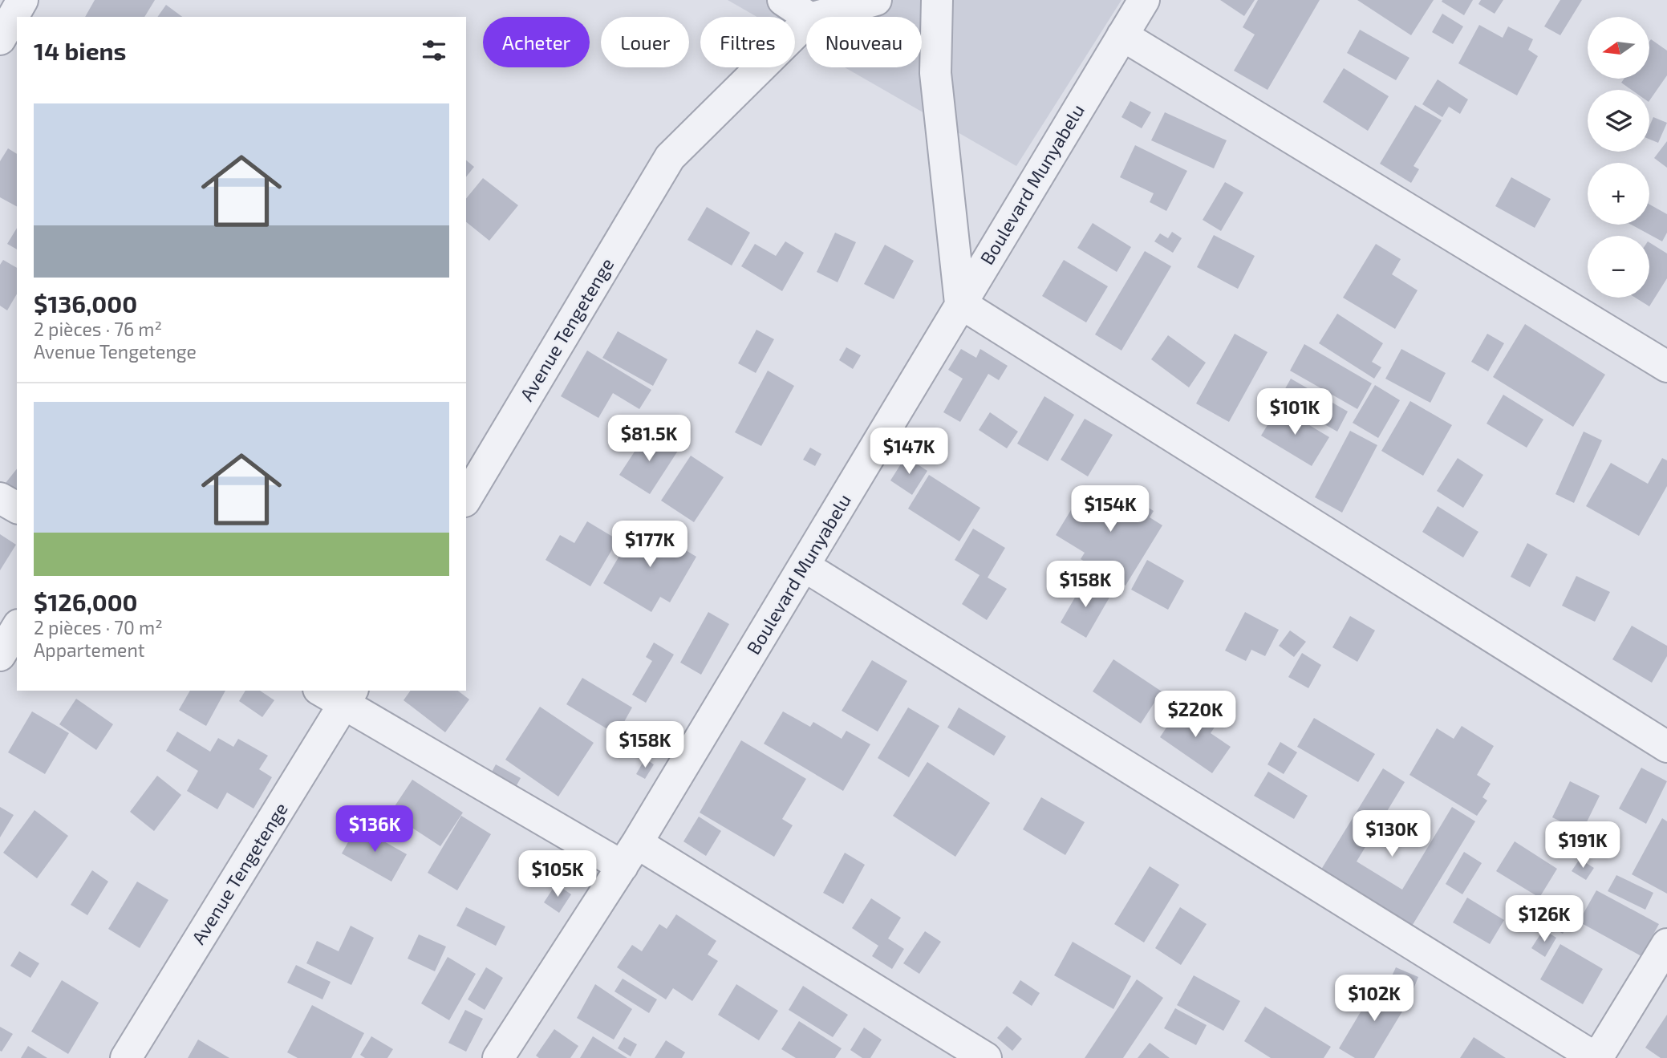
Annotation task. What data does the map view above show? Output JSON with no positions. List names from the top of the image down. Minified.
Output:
{"streets":{"street":["Boulevard Munyabelu","Avenue Tengetenge"]},"north":"left","page":{"map_buttons":["+","−"],"chip":["Acheter","Louer","Filtres","Nouveau"],"heading":"14 biens","list":[{"name":"$136,000","note":"2 pièces · 76 m² · Avenue Tengetenge"},{"name":"$126,000","note":"2 pièces · 70 m² · Appartement"}],"price":["$101K","$81.5K","$147K","$154K","$177K","$158K","$220K","$158K","$136K","$130K","$191K","$105K","$126K","$102K"]}}
